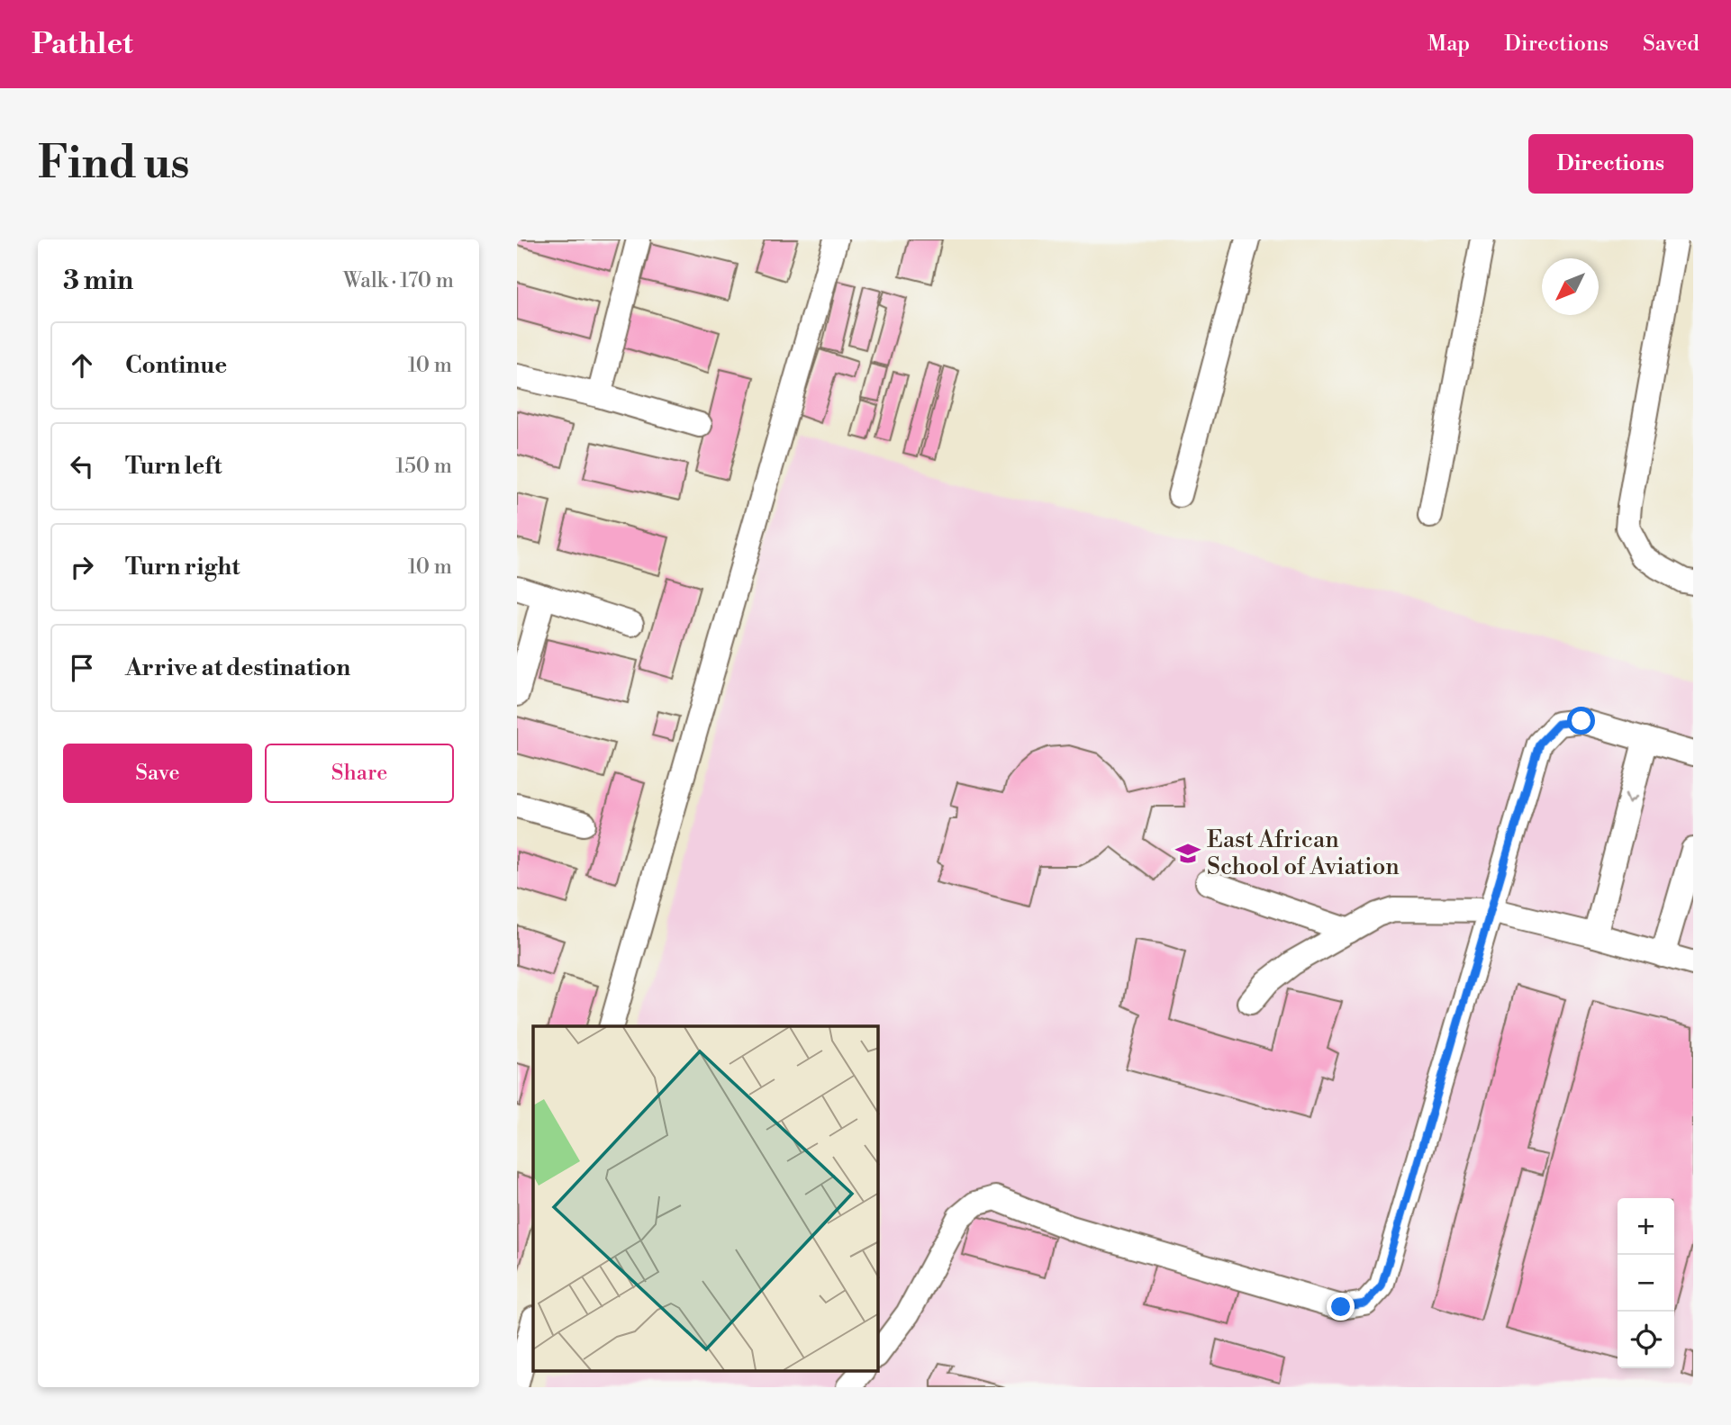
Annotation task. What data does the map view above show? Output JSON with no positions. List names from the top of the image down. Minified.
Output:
{"places":{"school or university":["East African School of Aviation"]},"north":"bottom left","page":{"header":"Pathlet","nav":["Map","Directions","Saved"],"buttons":["Directions",["Save","Share"]],"title":"Find us","heading":["3 min","Walk · 170 m"],"list":[["Continue","10 m"],["Turn left","150 m"],["Turn right","10 m"],"Arrive at destination"],"map_buttons":["+","−"]}}
